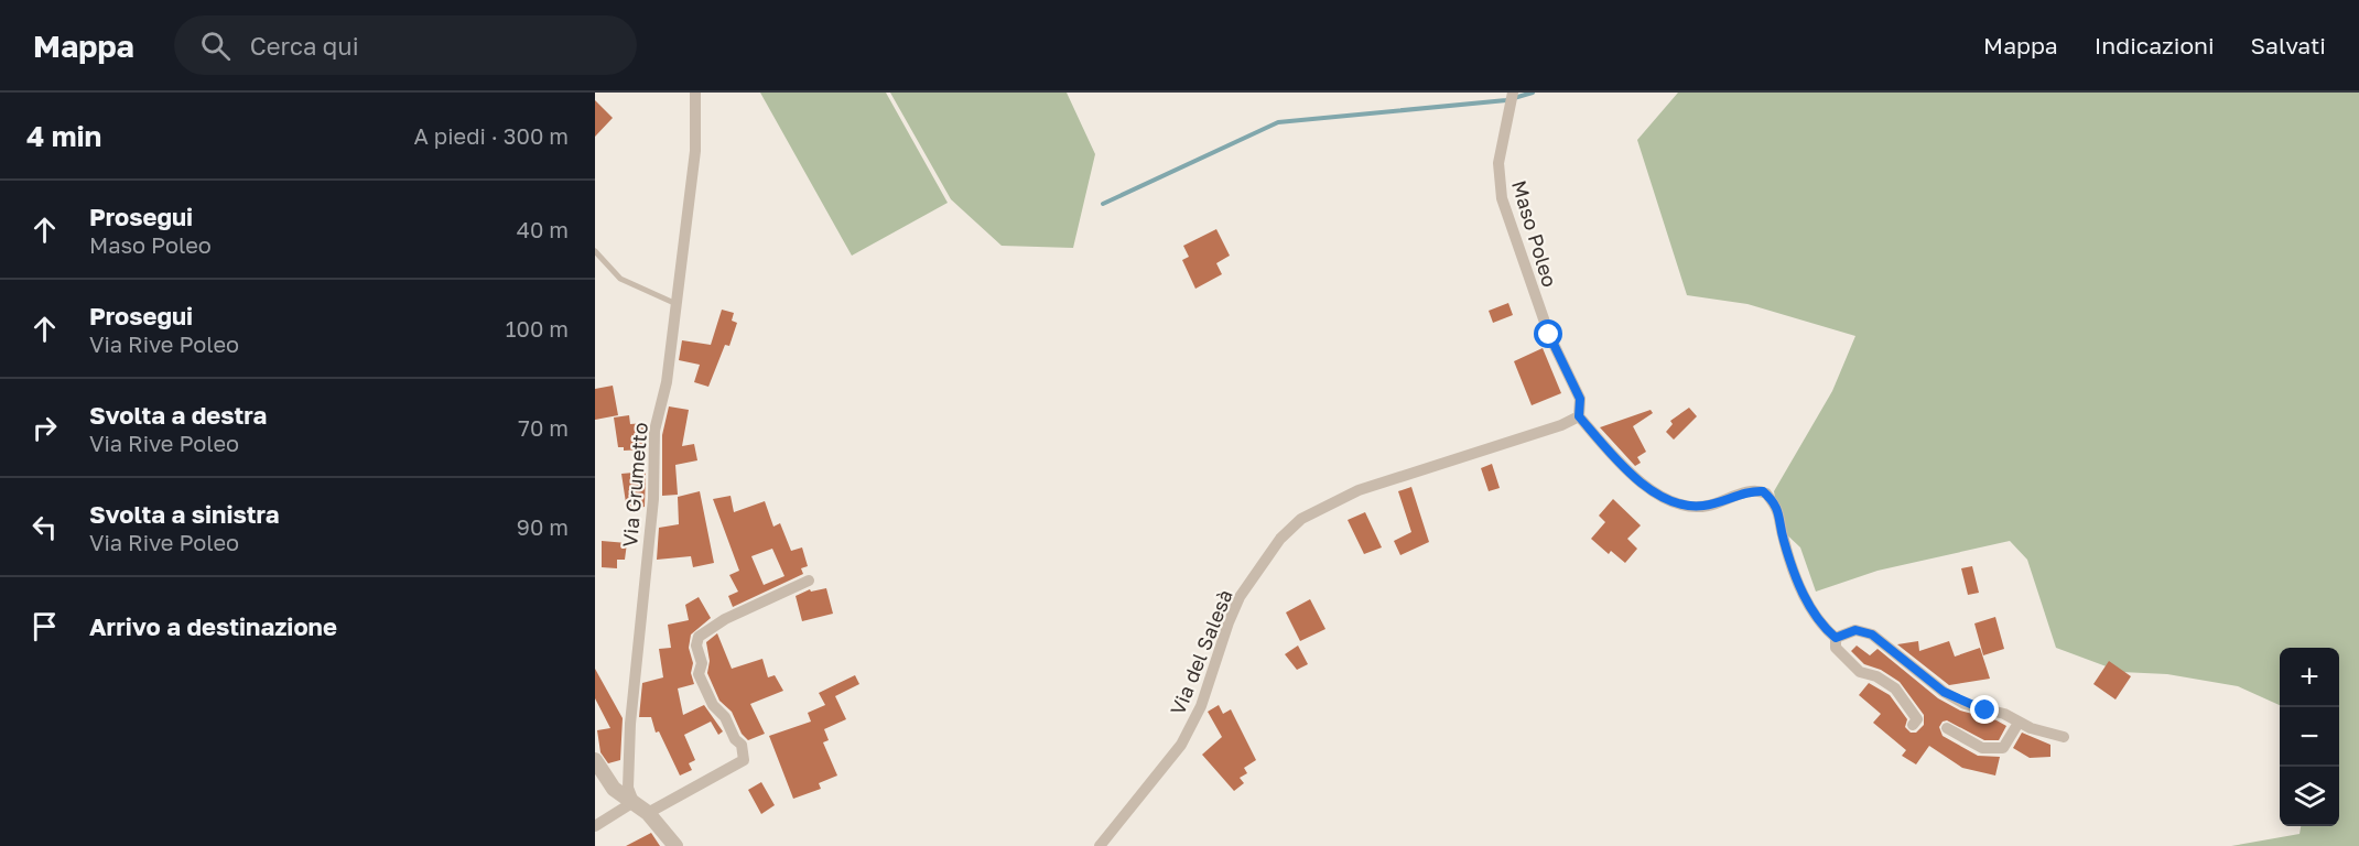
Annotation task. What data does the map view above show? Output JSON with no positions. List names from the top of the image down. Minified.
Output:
{"streets":{"street":["Maso Poleo","Via Grumetto","Via del Salesà"]},"crossings":[["Maso Poleo","Via del Salesà"]],"page":{"header":"Mappa","search":"Cerca qui","nav":["Mappa","Indicazioni","Salvati"],"heading":["4 min","A piedi · 300 m"],"list":[["Prosegui","Maso Poleo","40 m"],["Prosegui","Via Rive Poleo","100 m"],["Svolta a destra","Via Rive Poleo","70 m"],["Svolta a sinistra","Via Rive Poleo","90 m"],"Arrivo a destinazione"],"map_buttons":["+","−"]}}
